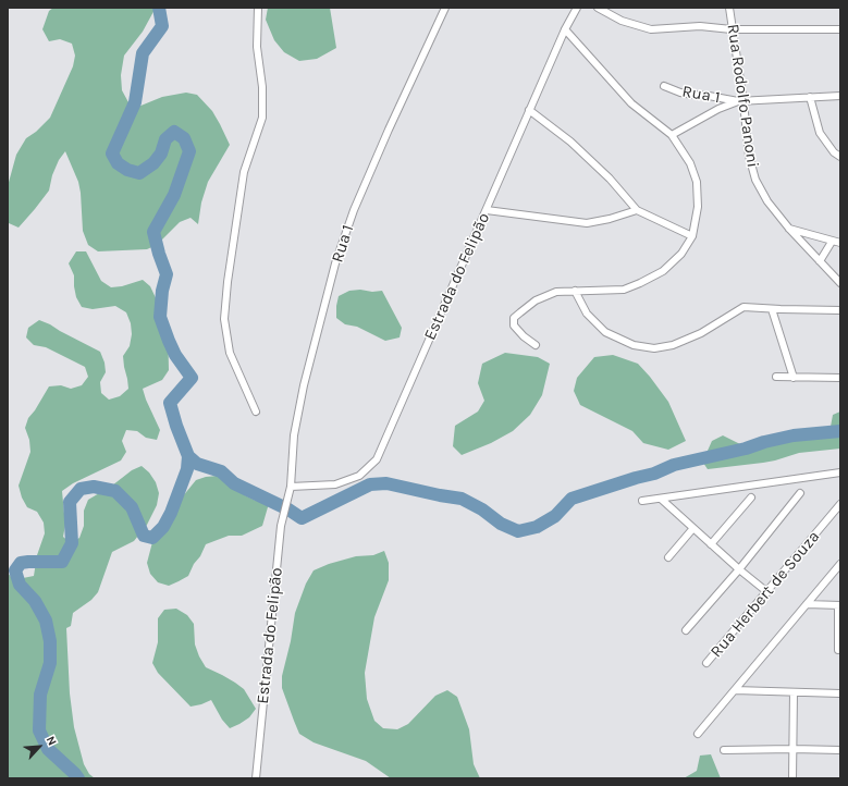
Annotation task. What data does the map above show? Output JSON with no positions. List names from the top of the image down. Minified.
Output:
{"streets":{"street":["Rua 1","Rua Rodolfo Panoni","Estrada do Felipão","Rua Herbert de Souza"]},"crossings":[["Rua 1","Rua Rodolfo Panoni"],["Rua 1","Estrada do Felipão"]],"north":"top right"}
